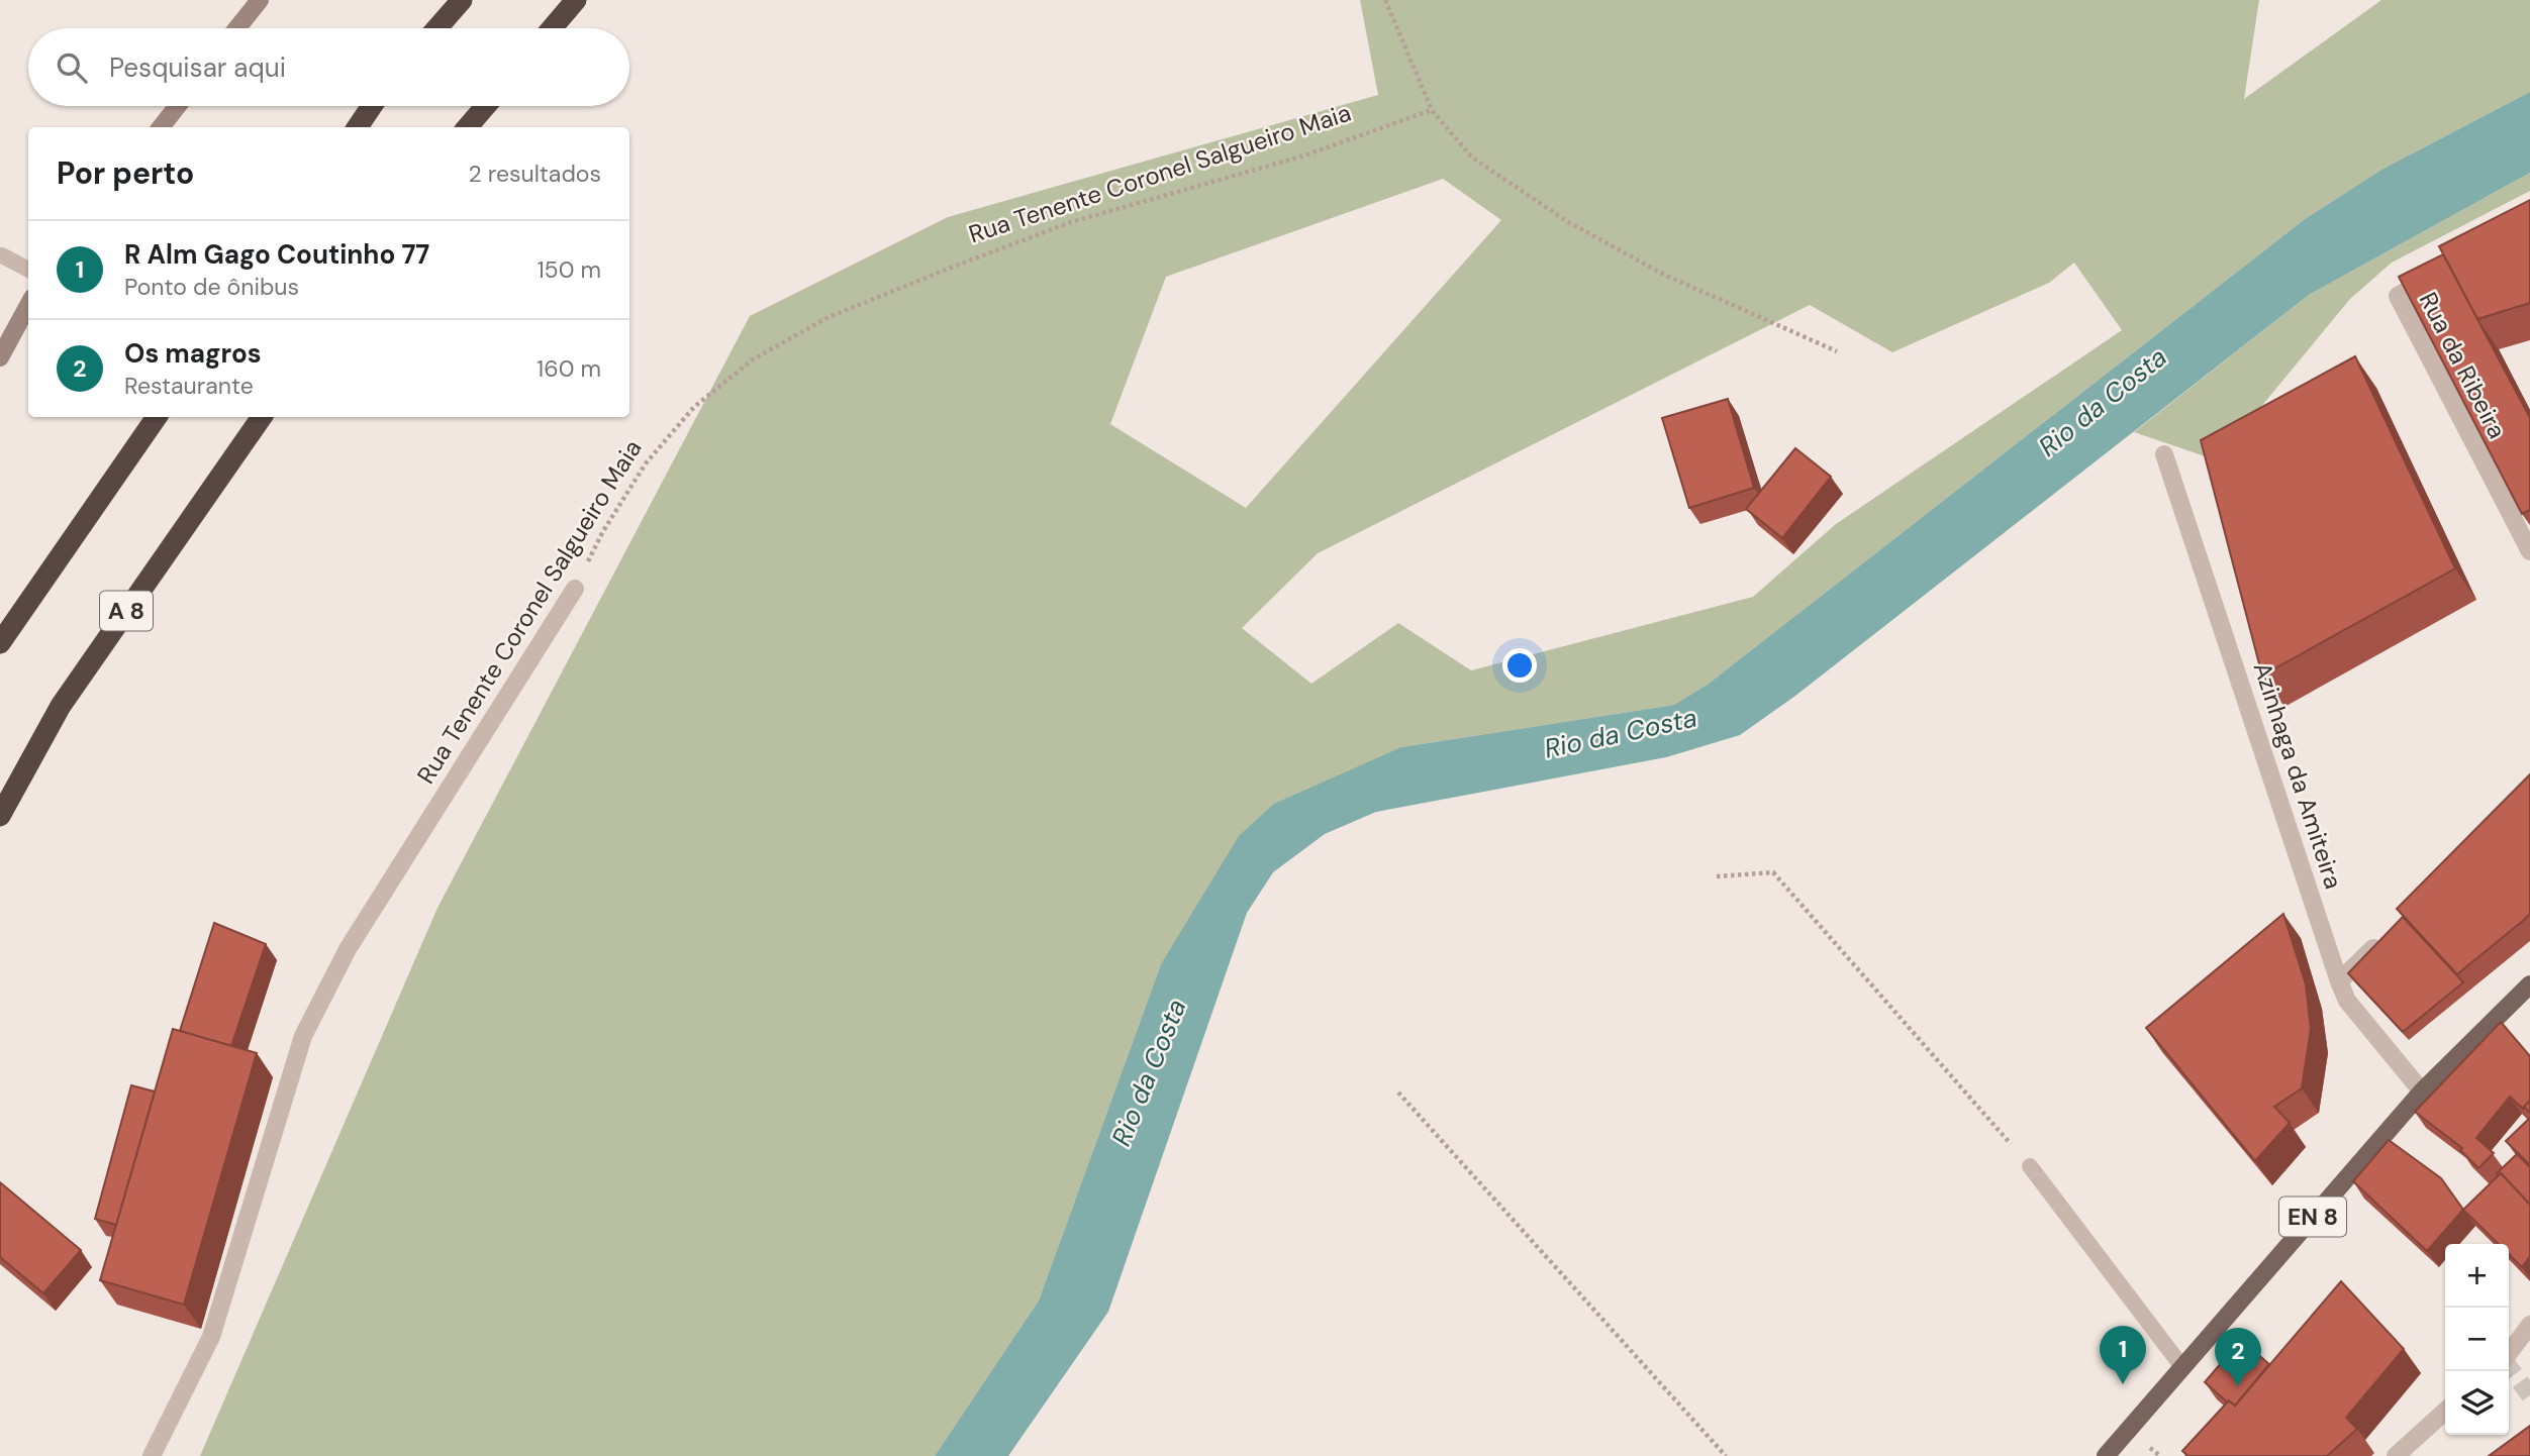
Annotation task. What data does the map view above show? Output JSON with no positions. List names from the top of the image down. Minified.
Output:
{"streets":{"highway":["A 8"],"main road":["EN 8"],"street":["Rua Tenente Coronel Salgueiro Maia","Rua da Ribeira","Azinhaga da Amiteira"]},"crossings":[["Azinhaga da Amiteira","EN 8"]],"water":["Rio da Costa"],"page":{"search":"Pesquisar aqui","heading":["Por perto","2 resultados"],"list":[{"mark":"1","name":"R Alm Gago Coutinho 77","note":"Ponto de ônibus","value":"150 m"},{"mark":"2","name":"Os magros","note":"Restaurante","value":"160 m"}],"map_buttons":["+","−"],"pins":["1","2"]}}
